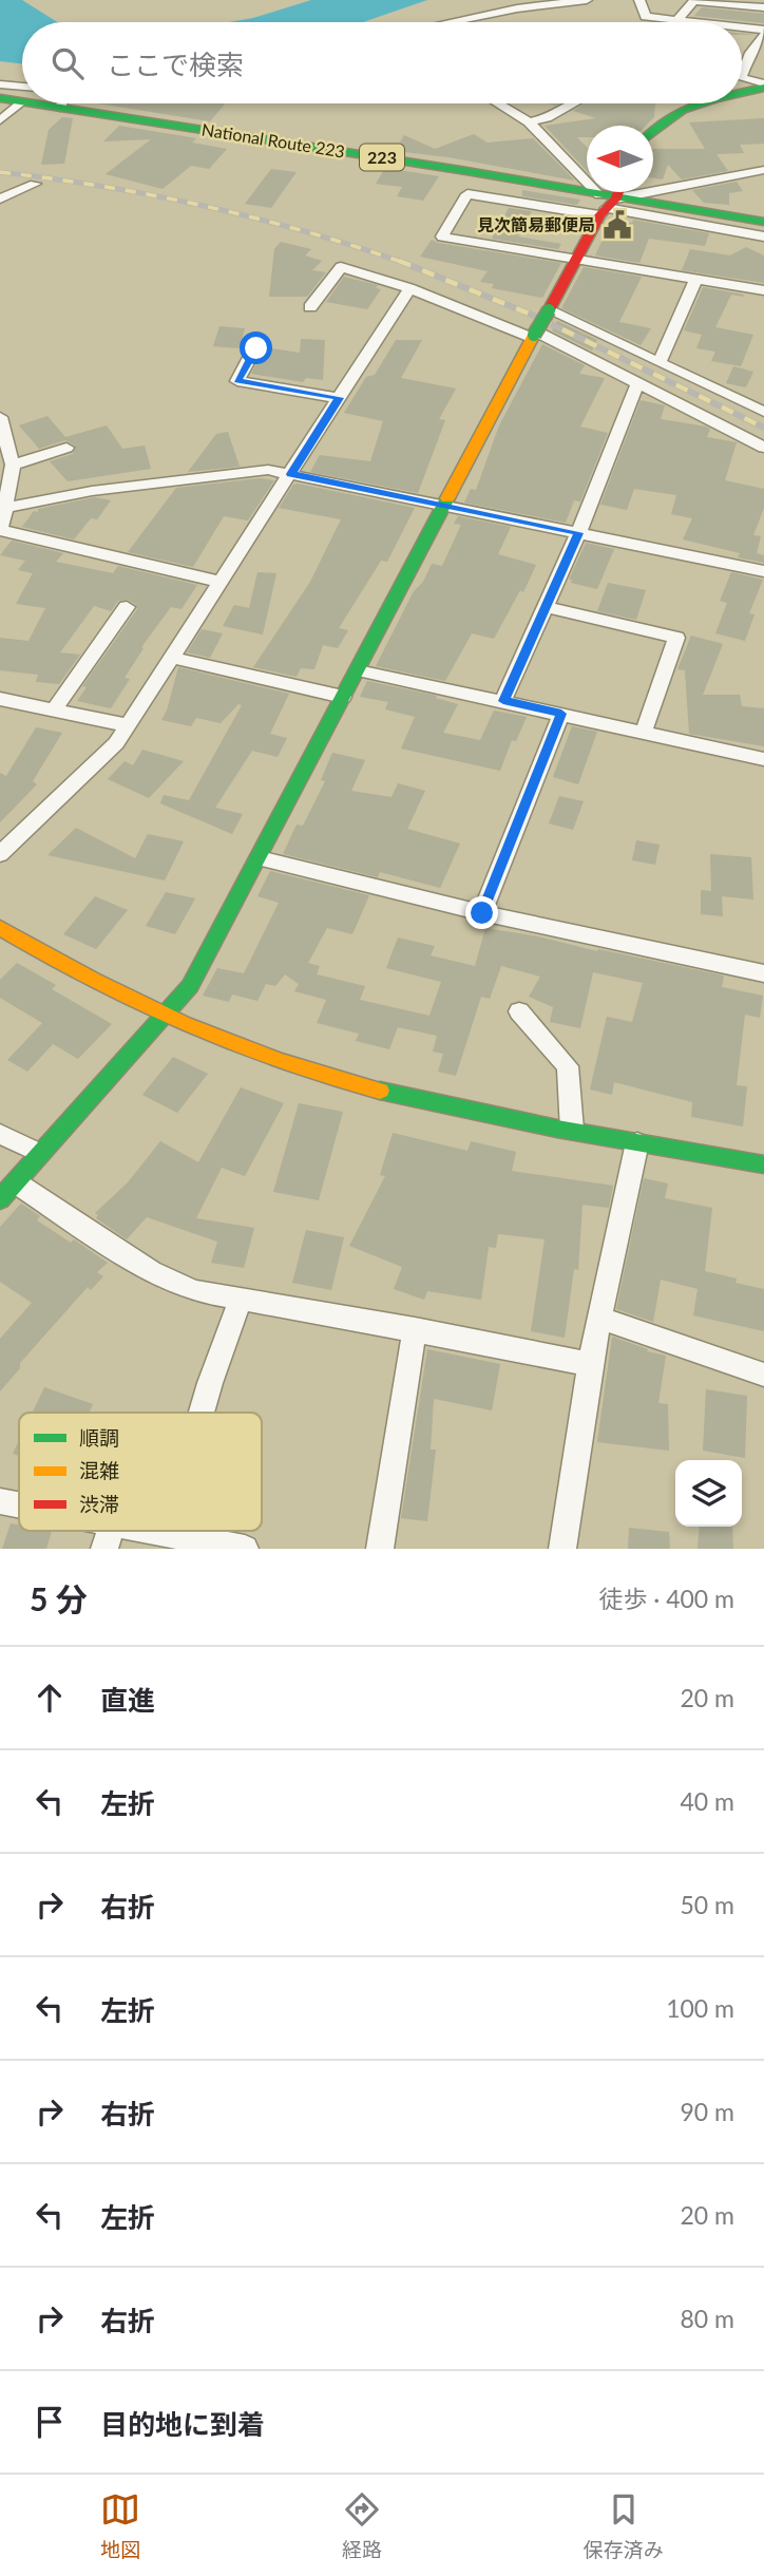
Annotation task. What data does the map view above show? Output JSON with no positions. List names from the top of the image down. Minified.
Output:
{"streets":{"main road":["National Route 223","223"]},"places":{"public building":["見次簡易郵便局"]},"legend":["順調","混雑","渋滞"],"north":"left","page":{"search":"ここで検索","heading":["5 分","徒歩 · 400 m"],"list":[["直進","20 m"],["左折","40 m"],["右折","50 m"],["左折","100 m"],["右折","90 m"],["左折","20 m"],["右折","80 m"],"目的地に到着"],"nav":["地図","経路","保存済み"]}}
